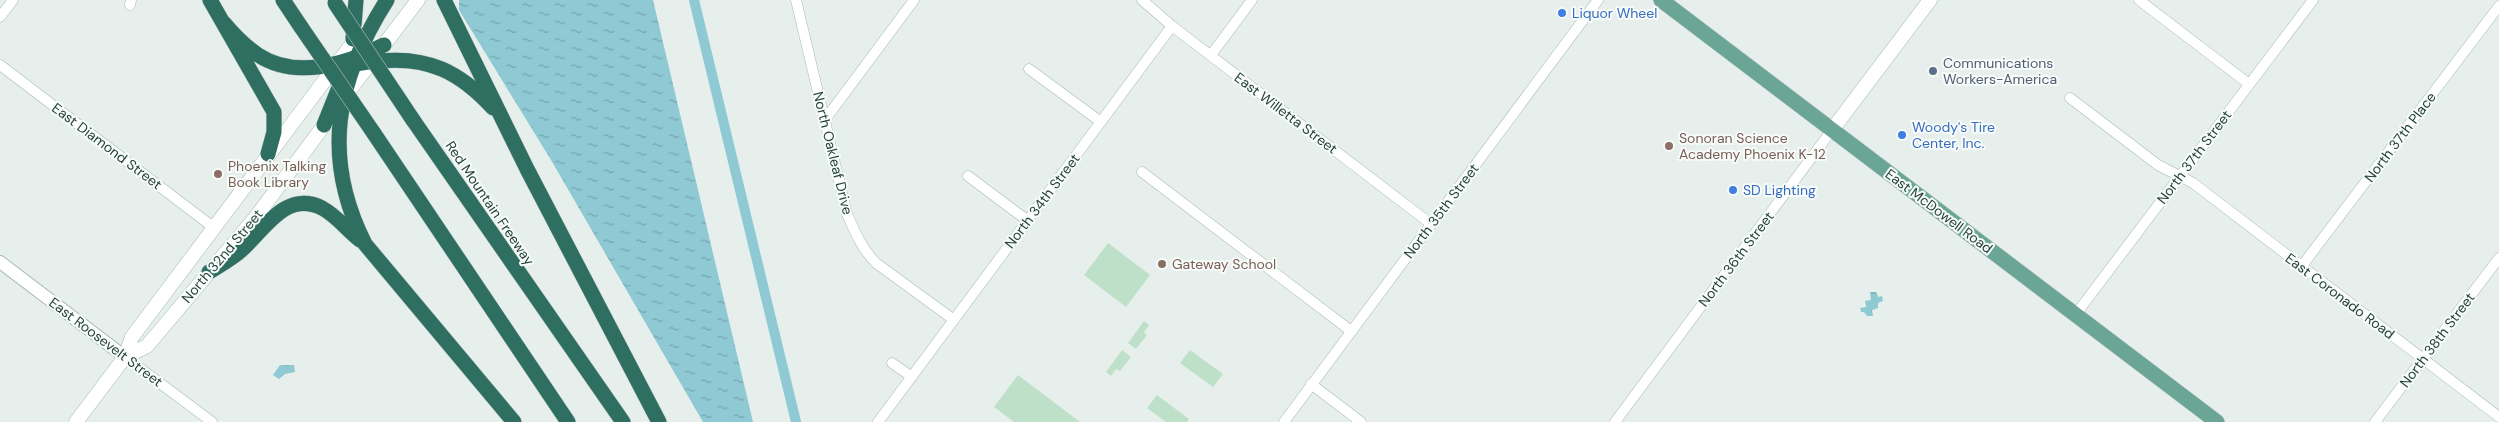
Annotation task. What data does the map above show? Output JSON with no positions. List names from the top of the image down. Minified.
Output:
{"streets":{"highway":["Red Mountain Freeway"],"main road":["East McDowell Road","North 32nd Street","North 36th Street"],"street":["East Willetta Street","North 37th Place","East Diamond Street","North Oakleaf Drive","North 37th Street","North 34th Street","North 35th Street","East Coronado Road","North 38th Street","East Roosevelt Street"]},"crossings":[["East Willetta Street","North 34th Street"],["East Willetta Street","North 35th Street"],["North 37th Place","East Coronado Road"],["East Diamond Street","North 32nd Street"],["North Oakleaf Drive","North 34th Street"],["North 37th Street","East McDowell Road"],["North 37th Street","East Coronado Road"],["East McDowell Road","North 36th Street"],["North 32nd Street","East Roosevelt Street"],["East Coronado Road","North 38th Street"]],"places":["Liquor Wheel","Communications Workers-America","Woody's Tire Center, Inc.","Sonoran Science Academy Phoenix K-12","Phoenix Talking Book Library","SD Lighting","Gateway School"]}
